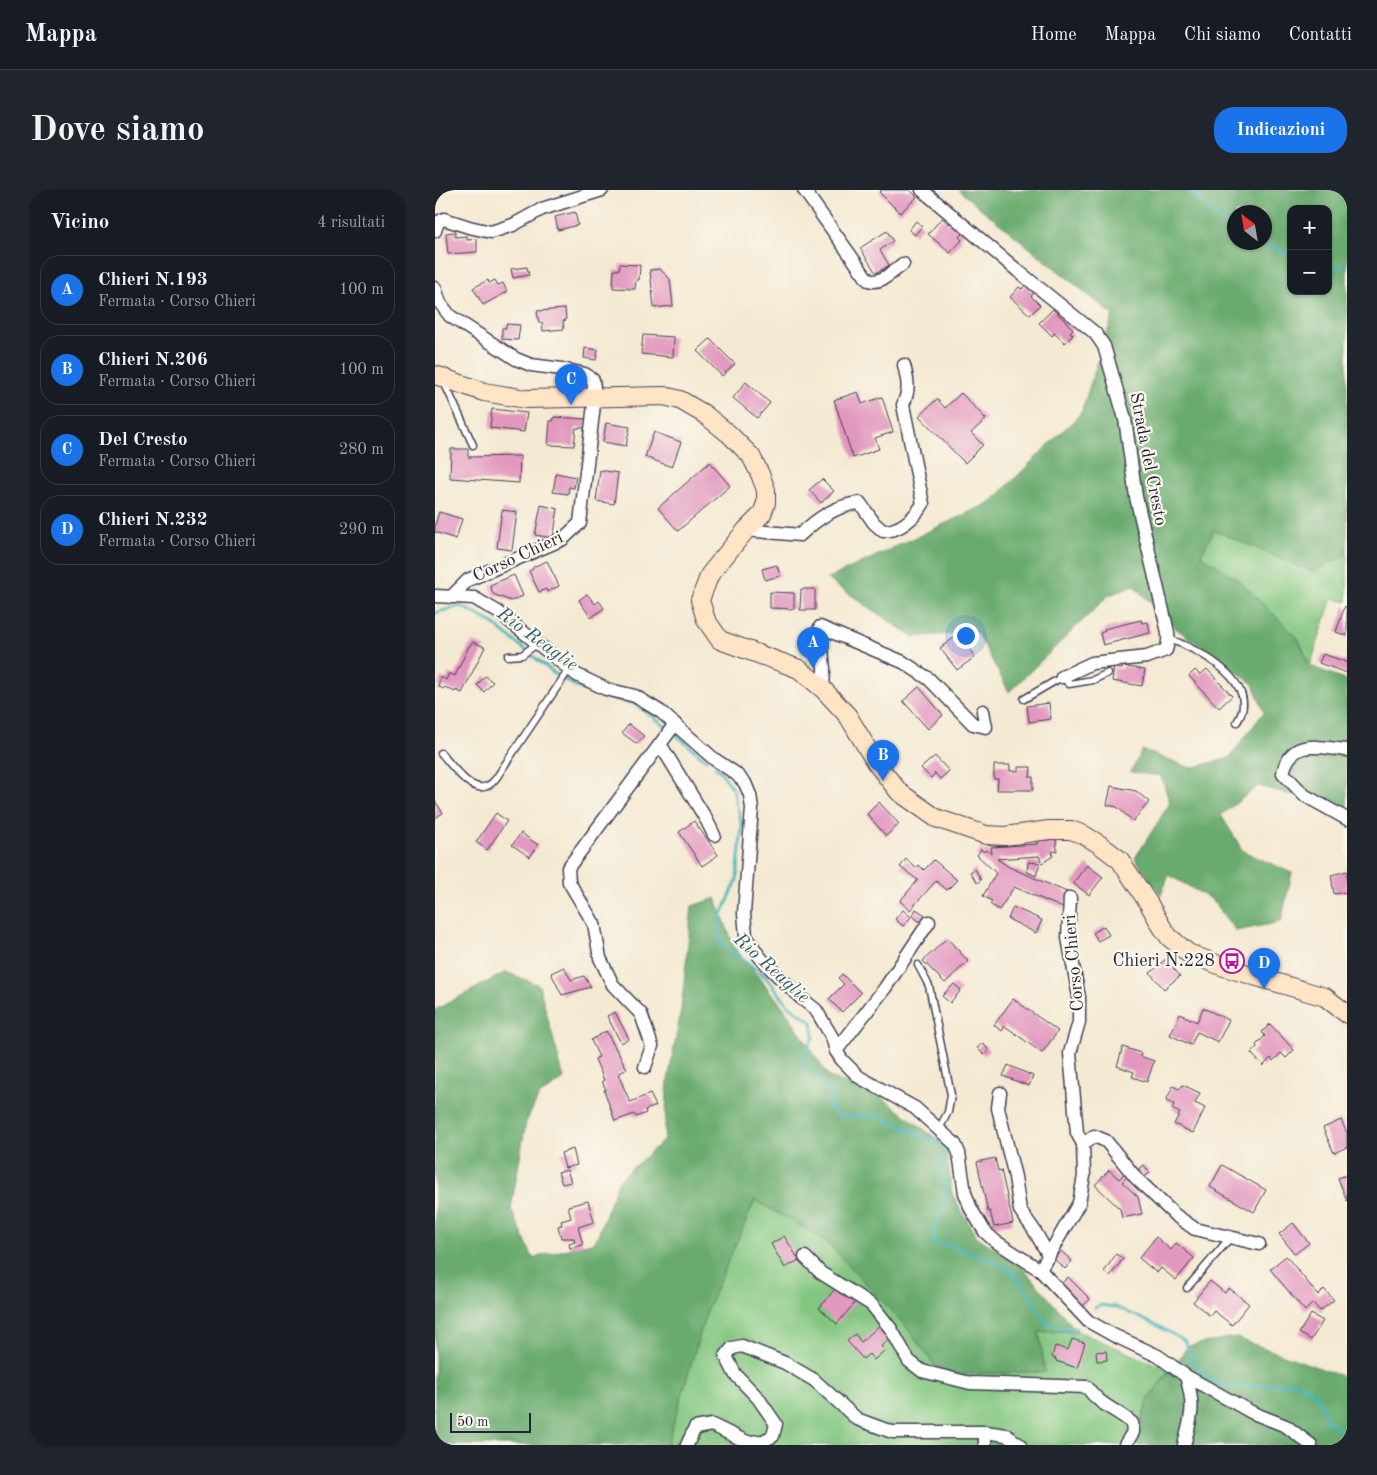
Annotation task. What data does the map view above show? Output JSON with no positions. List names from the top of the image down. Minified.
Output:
{"streets":{"street":["Strada del Cresto","Corso Chieri"]},"water":["Rio Reaglie"],"places":{"bus stop":["Chieri N.228"]},"scale_bar":"50 m","north":"top left","page":{"header":"Mappa","nav":["Home","Mappa","Chi siamo","Contatti"],"buttons":"Indicazioni","title":"Dove siamo","heading":["Vicino","4 risultati"],"map_buttons":["+","−"],"list":[{"mark":"A","name":"Chieri N.193","note":"Fermata · Corso Chieri","value":"100 m"},{"mark":"B","name":"Chieri N.206","note":"Fermata · Corso Chieri","value":"100 m"},{"mark":"C","name":"Del Cresto","note":"Fermata · Corso Chieri","value":"280 m"},{"mark":"D","name":"Chieri N.232","note":"Fermata · Corso Chieri","value":"290 m"}],"pins":["C","A","B","D"],"scale":"50 m"}}
